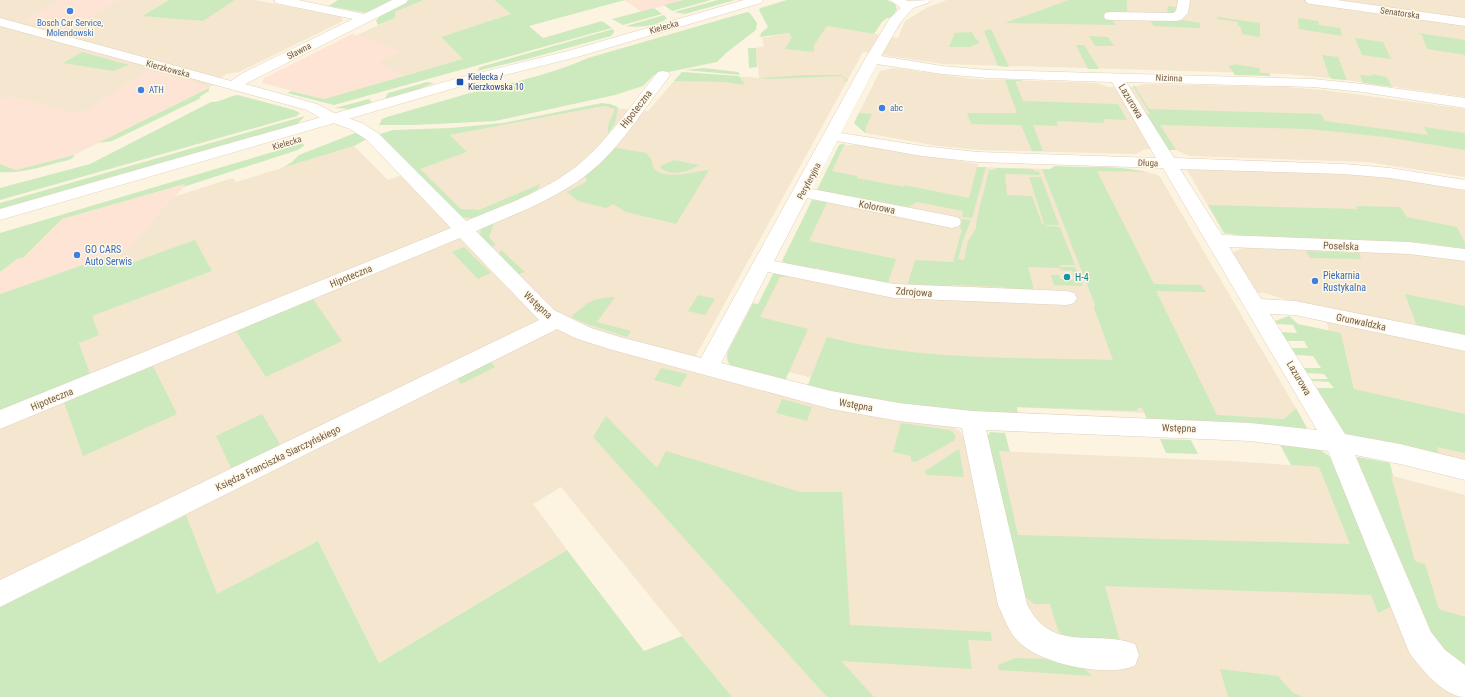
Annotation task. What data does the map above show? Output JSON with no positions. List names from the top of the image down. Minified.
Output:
{"streets":{"street":["Senatorska","Kielecka","Sławna","Kierzkowska","Nizinna","Lazurowa","Hipoteczna","Długa","Peryferyjna","Kolorowa","Poselska","Zdrojowa","Wstępna","Grunwaldzka","Księdza Franciszka Siarczyńskiego"]},"crossings":[["Kielecka","Kierzkowska"],["Kielecka","Wstępna"],["Sławna","Kierzkowska"],["Kierzkowska","Wstępna"],["Nizinna","Lazurowa"],["Nizinna","Peryferyjna"],["Lazurowa","Długa"],["Lazurowa","Poselska"],["Lazurowa","Wstępna"],["Lazurowa","Grunwaldzka"],["Hipoteczna","Wstępna"],["Długa","Peryferyjna"],["Peryferyjna","Kolorowa"],["Peryferyjna","Zdrojowa"],["Peryferyjna","Wstępna"],["Wstępna","Księdza Franciszka Siarczyńskiego"]],"places":{"other":["Bosch Car Service, Molendowski","ATH","abc","GO CARS Auto Serwis","H-4","Piekarnia Rustykalna"],"transit":["Kielecka / Kierzkowska 10"]}}
